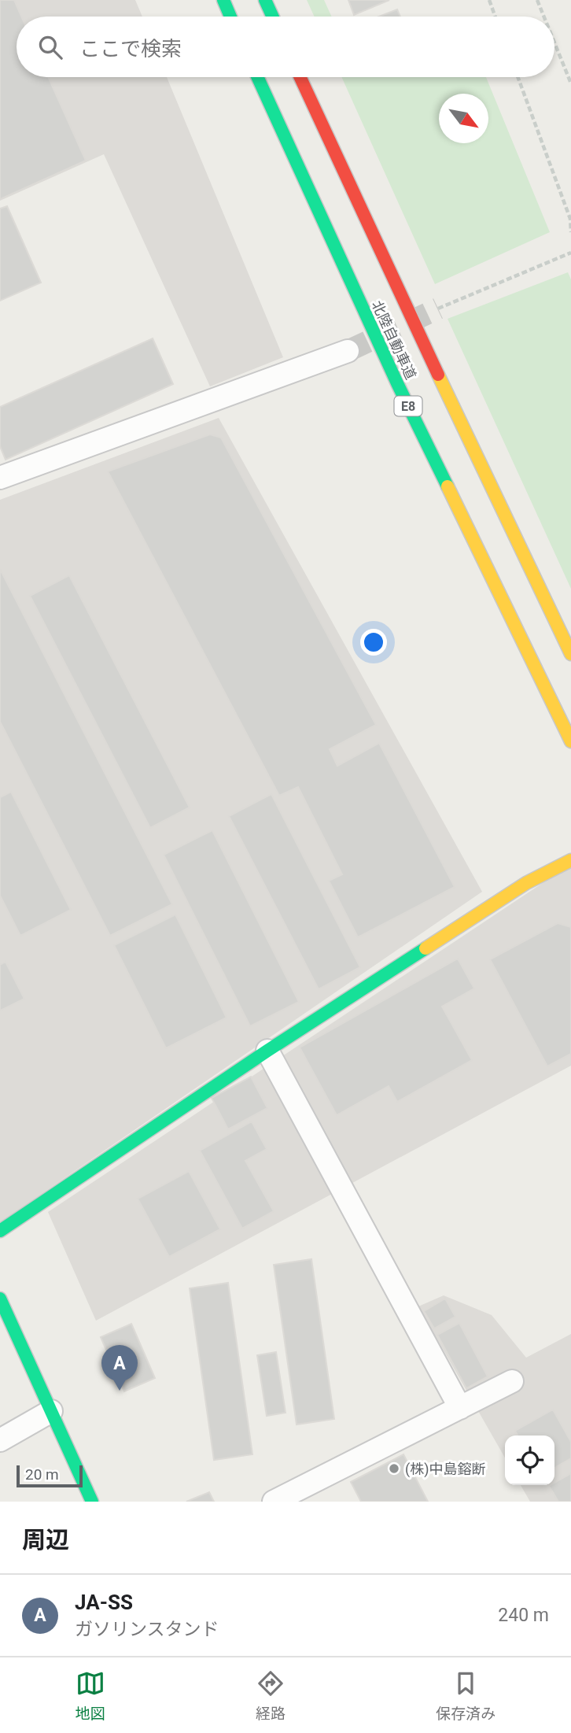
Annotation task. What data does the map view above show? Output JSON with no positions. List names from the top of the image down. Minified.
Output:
{"streets":{"main road":["北陸自動車道","E8"]},"places":["(株)中島鎔断"],"scale_bar":"20 m","north":"bottom right","page":{"search":"ここで検索","pins":"A","scale":"20 m","heading":"周辺","list":[{"mark":"A","name":"JA-SS","note":"ガソリンスタンド","value":"240 m"}],"nav":["地図","経路","保存済み"]}}
